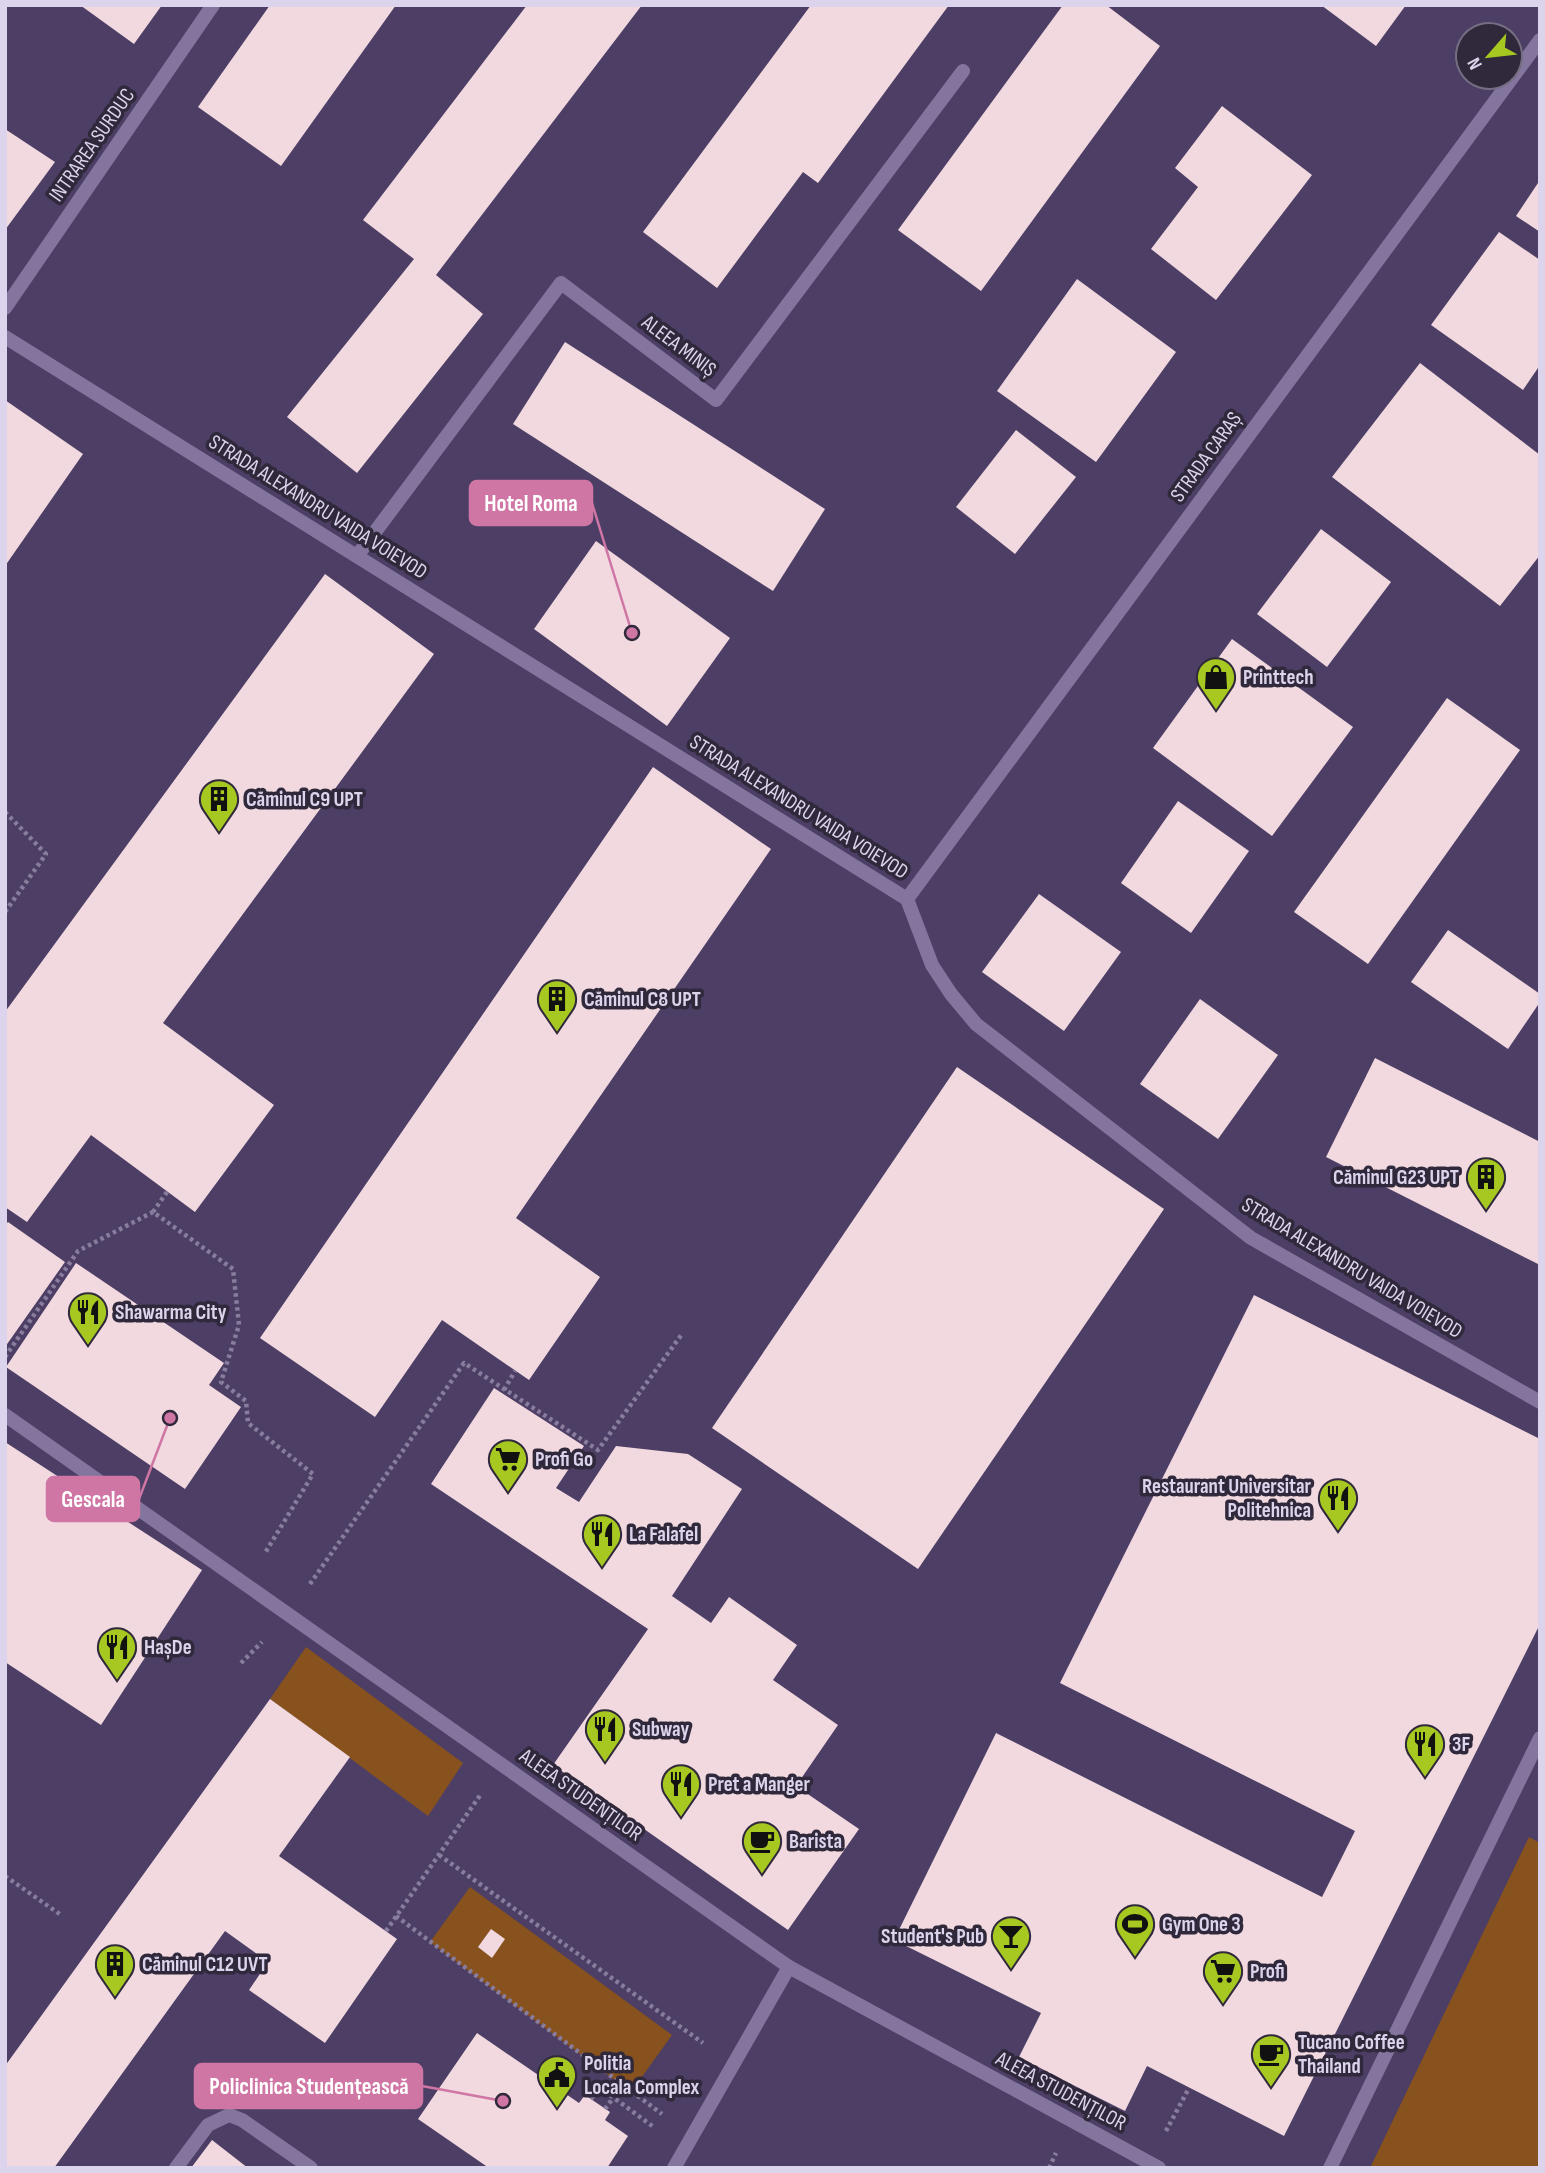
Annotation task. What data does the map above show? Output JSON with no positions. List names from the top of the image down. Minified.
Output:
{"streets":{"street":["INTRAREA SURDUC","ALEEA MINIȘ","STRADA CARAȘ","STRADA ALEXANDRU VAIDA VOIEVOD","ALEEA STUDENȚILOR"]},"crossings":[["ALEEA MINIȘ","STRADA ALEXANDRU VAIDA VOIEVOD"],["STRADA CARAȘ","STRADA ALEXANDRU VAIDA VOIEVOD"]],"places":{"other":["Hotel Roma","Gescala","Policlinica Studențească"],"shop":["Printtech"],"building":["Căminul C9 UPT","Căminul C8 UPT","Căminul G23 UPT","Căminul C12 UVT"],"restaurant":["Shawarma City","Restaurant Universitar Politehnica","La Falafel","HașDe","Subway","3F","Pret a Manger"],"supermarket":["Profi Go","Profi"],"cafe":["Barista","Tucano Coffee Thailand"],"sports":["Gym One 3"],"bar":["Student's Pub"],"public building":["Politia Locala Complex"]},"north":"bottom left"}
